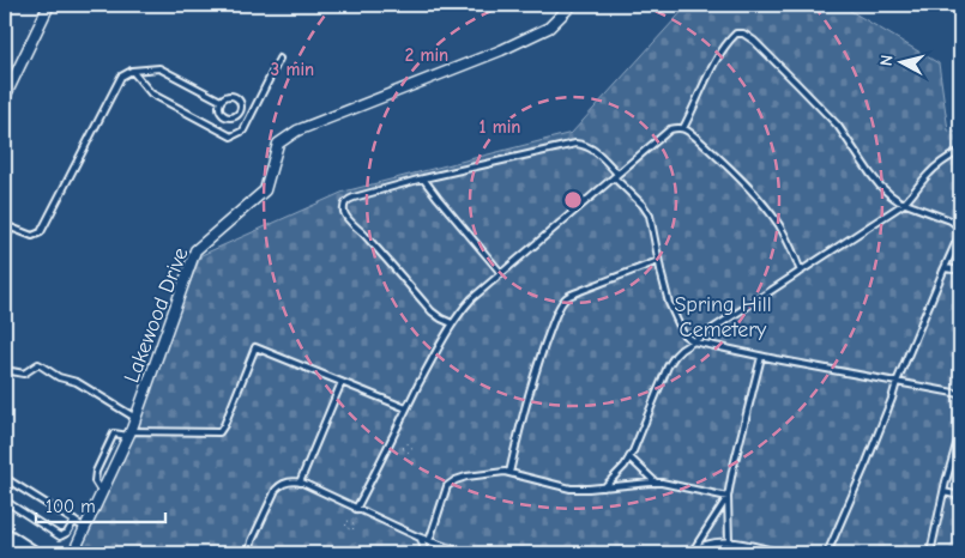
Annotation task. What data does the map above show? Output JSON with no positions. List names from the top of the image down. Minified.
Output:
{"streets":{"street":["Lakewood Drive"]},"parks":["Spring Hill Cemetery"],"scale_bar":"100 m","north":"left","rings":["2 min","3 min","1 min"]}
